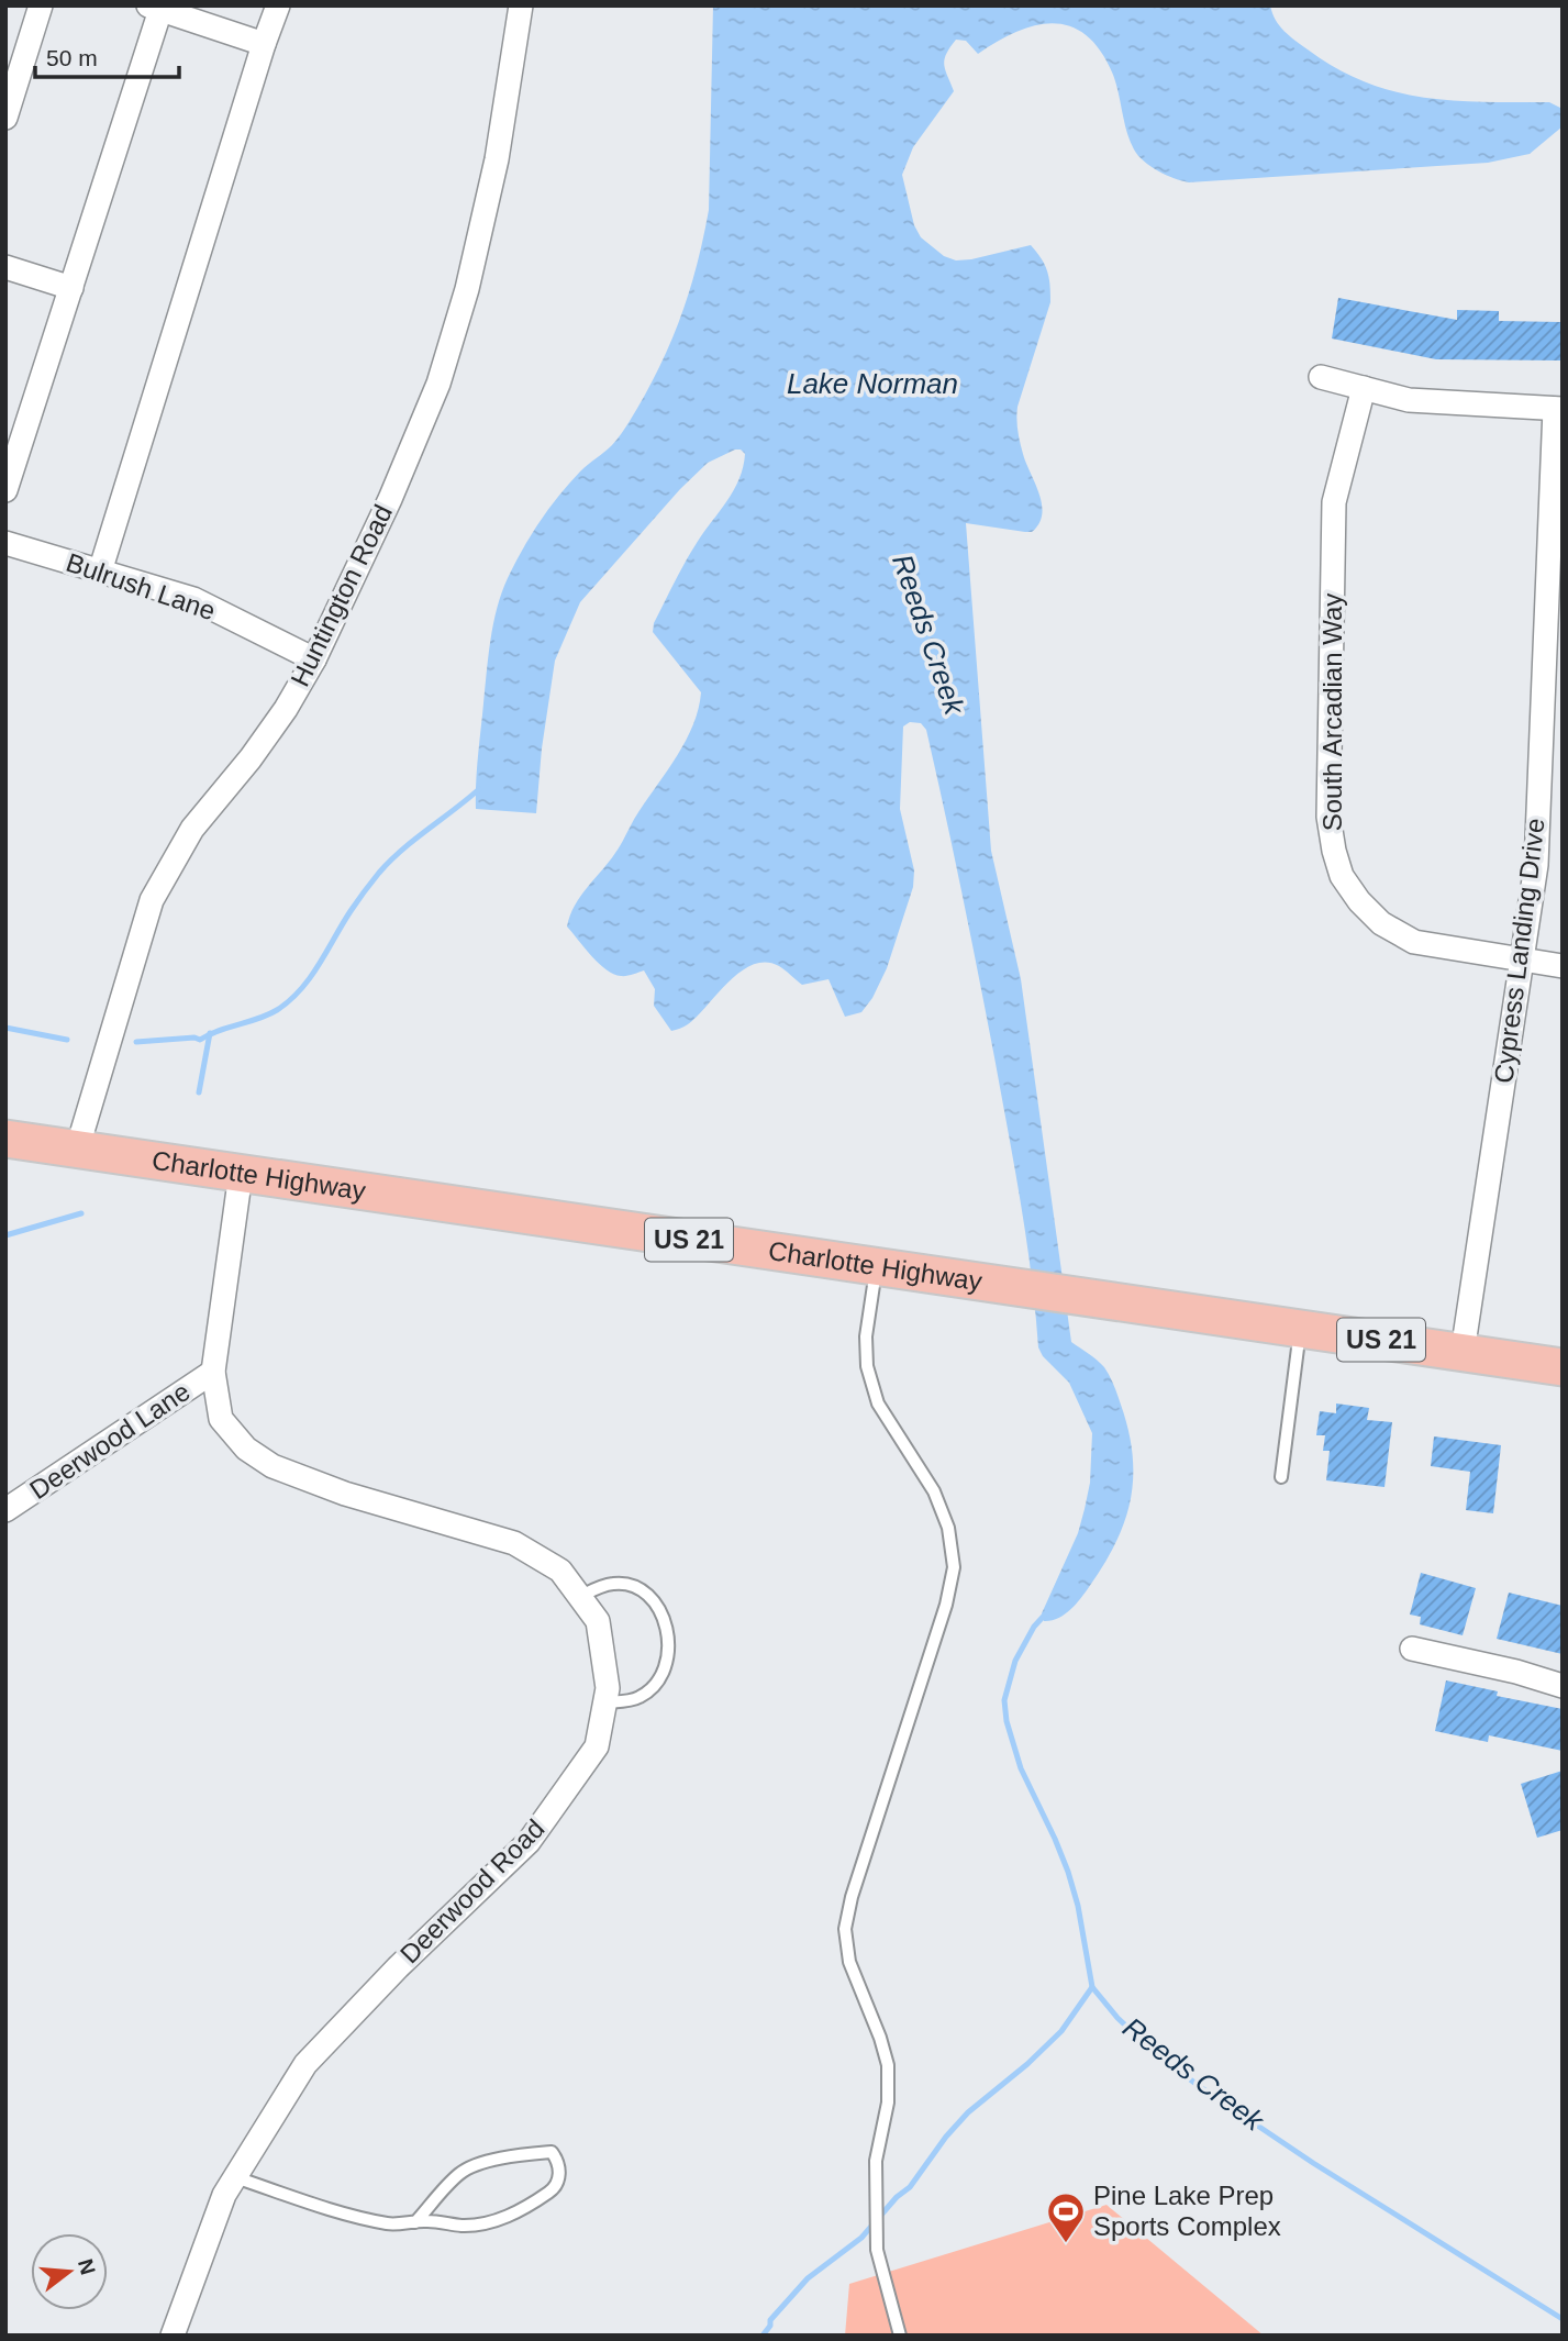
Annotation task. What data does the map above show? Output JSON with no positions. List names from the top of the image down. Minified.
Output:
{"streets":{"main road":["Charlotte Highway","US 21"],"street":["Bulrush Lane","Huntington Road","South Arcadian Way","Cypress Landing Drive","Deerwood Lane","Deerwood Road"]},"crossings":[["Bulrush Lane","Huntington Road"],["Huntington Road","Charlotte Highway"],["South Arcadian Way","Cypress Landing Drive"],["Cypress Landing Drive","Charlotte Highway"],["Charlotte Highway","Deerwood Road"],["Deerwood Lane","Deerwood Road"]],"water":["Lake Norman","Reeds Creek"],"places":{"sports":["Pine Lake Prep Sports Complex"]},"scale_bar":"50 m","north":"right"}
